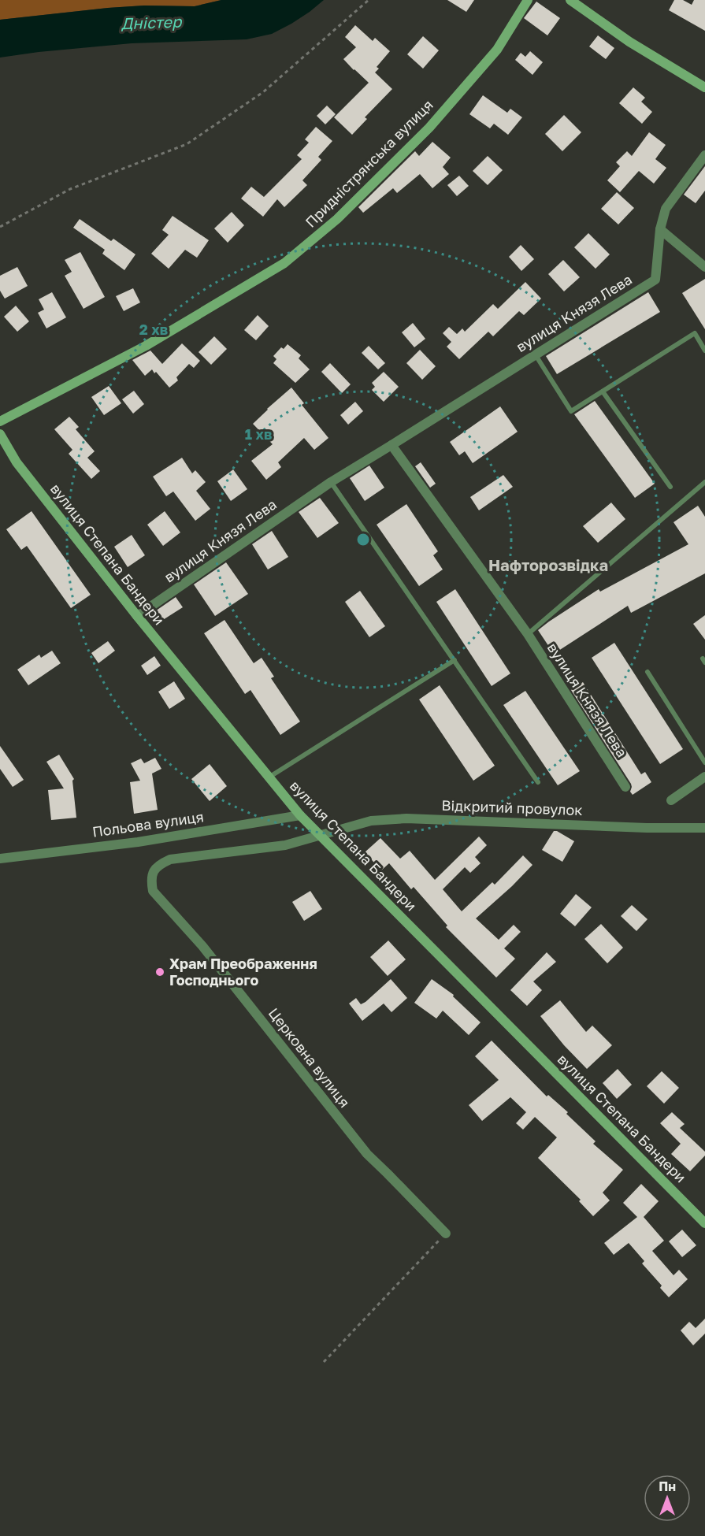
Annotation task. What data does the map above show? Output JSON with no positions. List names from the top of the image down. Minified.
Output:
{"streets":{"street":["Придністрянська вулиця","вулиця Князя Лева","вулиця Степана Бандери","Відкритий провулок","Польова вулиця","Церковна вулиця"]},"crossings":[["вулиця Князя Лева","вулиця Степана Бандери"],["вулиця Степана Бандери","Відкритий провулок"],["вулиця Степана Бандери","Польова вулиця"],["вулиця Степана Бандери","Церковна вулиця"],["Відкритий провулок","Церковна вулиця"]],"districts":["Нафторозвідка"],"water":["Дністер"],"places":["Храм Преображення Господнього"],"north":"top","rings":["2 хв","1 хв"]}
